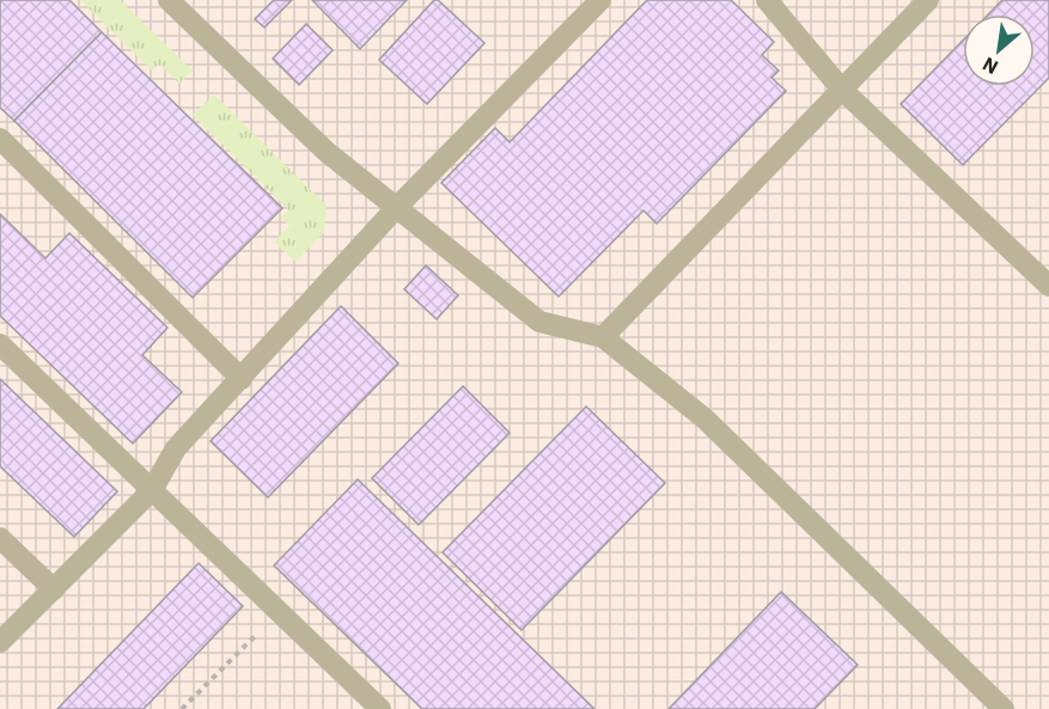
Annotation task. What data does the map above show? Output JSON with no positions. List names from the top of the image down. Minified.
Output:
{"north":"bottom left"}
